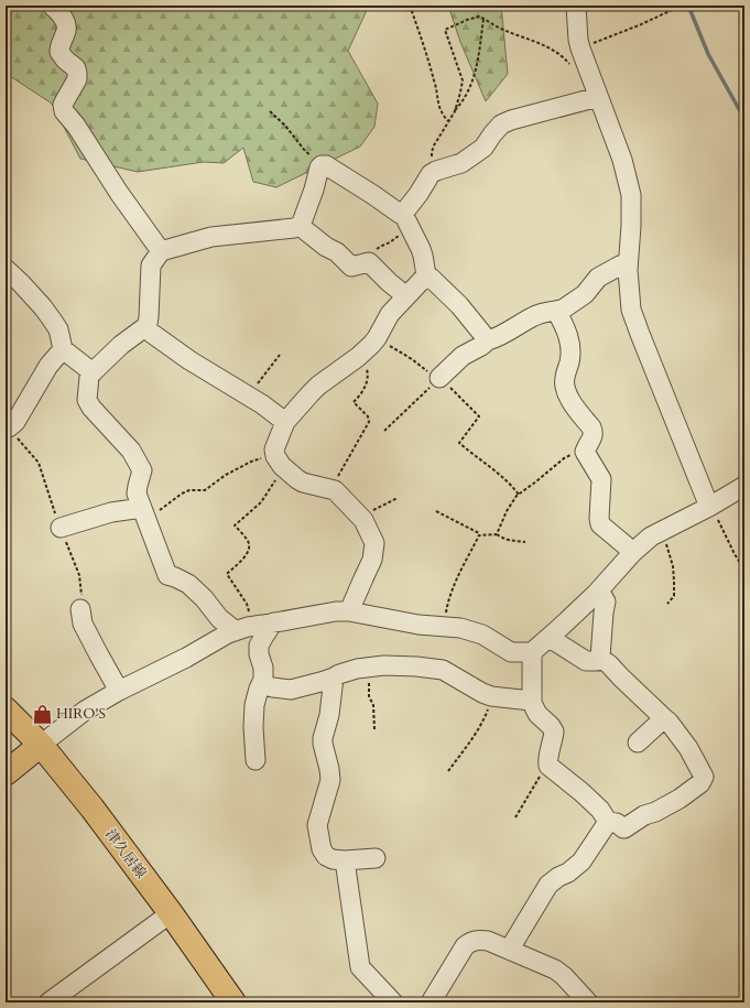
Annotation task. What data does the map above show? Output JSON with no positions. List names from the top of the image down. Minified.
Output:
{"streets":{"main road":["津久居線"]},"places":{"shop":["HIRO'S"]}}
